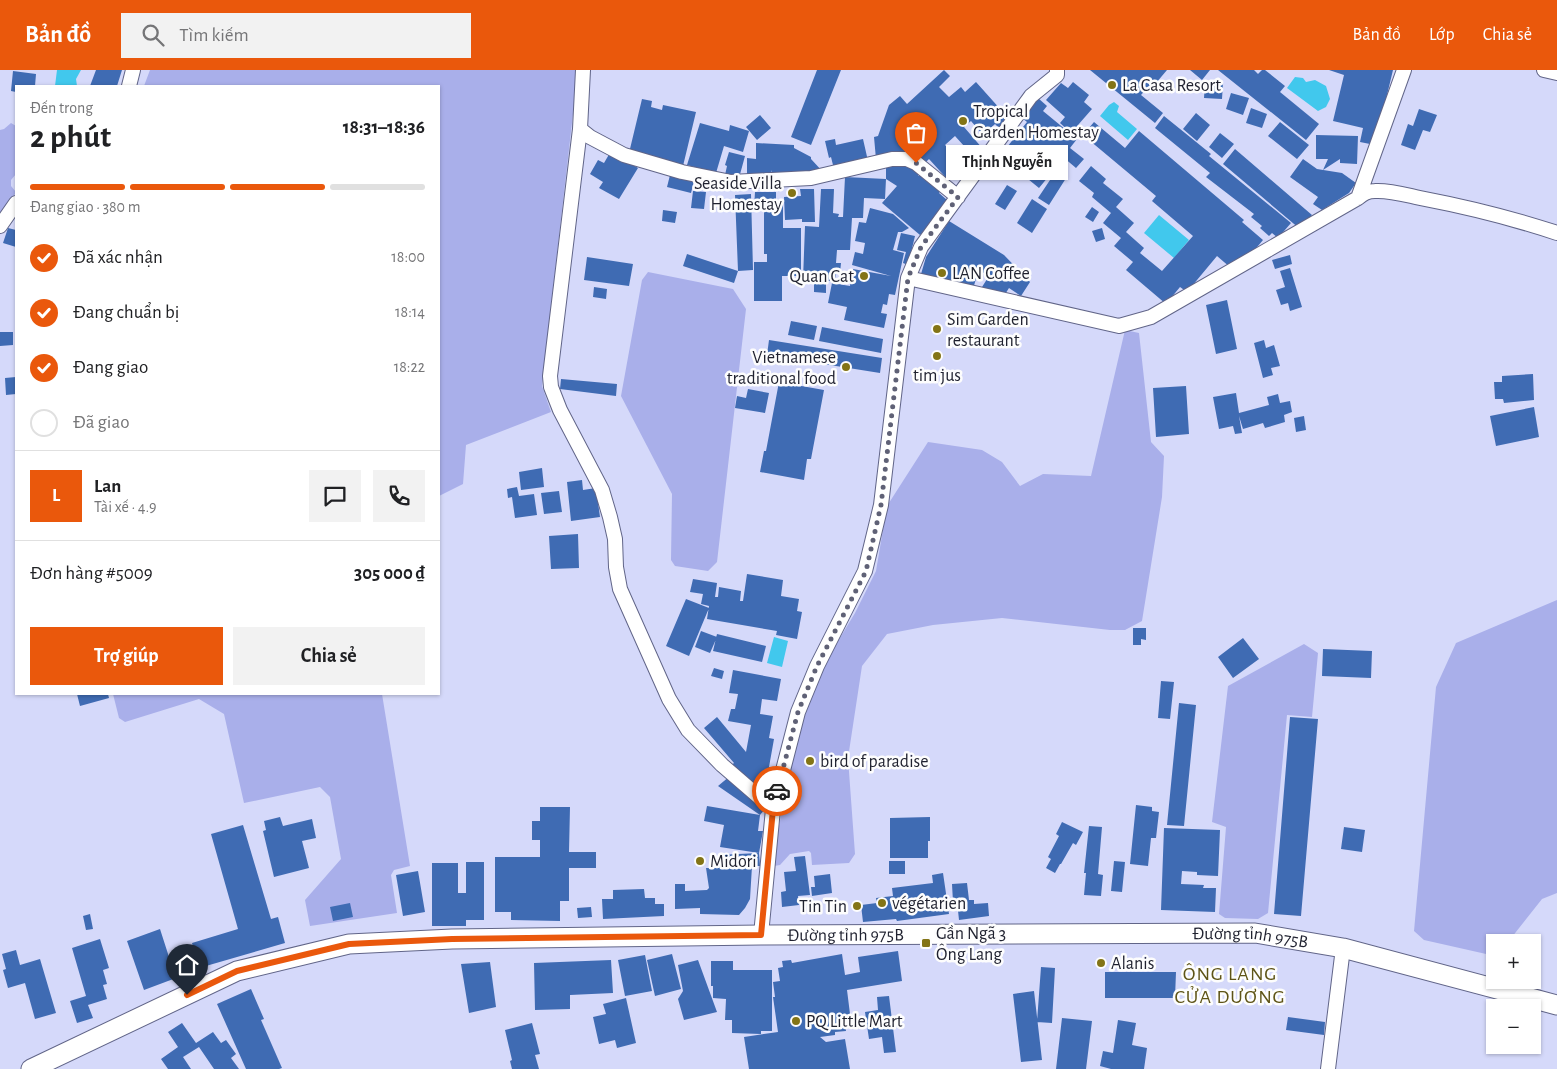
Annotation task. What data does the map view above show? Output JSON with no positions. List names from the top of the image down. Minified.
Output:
{"streets":{"main road":["Đường tỉnh 975B"]},"districts":["ÔNG LANG CỬA DƯƠNG"],"places":{"other":["La Casa Resort","Tropical Garden Homestay","Thịnh Nguyễn","Seaside Villa Homestay","LAN Coffee","Quan Cat","Sim Garden restaurant","tim jus","Vietnamese traditional food","bird of paradise","Midori","végétarien","Tin Tin","Alanis","PQ Little Mart"],"transit":["Gần Ngã 3 Ông Lang"]},"page":{"header":"Bản đồ","search":"Tìm kiếm","nav":["Bản đồ","Lớp","Chia sẻ"],"heading":["2 phút","Đến trong","18:31–18:36"],"panel":["Lan","Tài xế · 4.9","Đơn hàng #5009","305 000 ₫"],"bubble":"Thịnh Nguyễn","bar":"Đang giao · 380 m","list":[["Đã xác nhận","18:00"],["Đang chuẩn bị","18:14"],["Đang giao","18:22"],"Đã giao"],"round":"L","buttons":["Trợ giúp","Chia sẻ"],"map_buttons":["+","−"]}}
